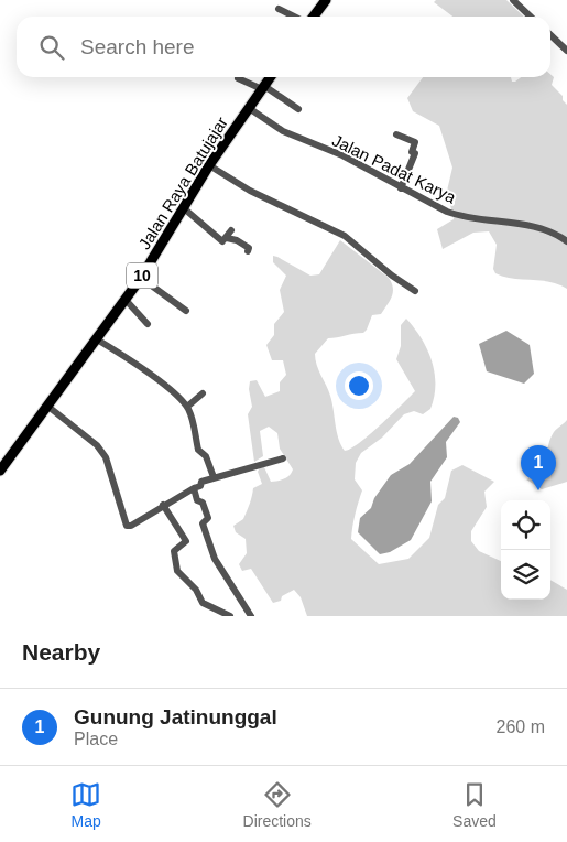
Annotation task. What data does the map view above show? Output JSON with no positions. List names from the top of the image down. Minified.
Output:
{"streets":{"highway":["Jalan Raya Batujajar","10"],"street":["Jalan Padat Karya"]},"crossings":[["Jalan Padat Karya","Jalan Raya Batujajar"]],"page":{"search":"Search here","pins":"1","heading":"Nearby","list":[{"mark":"1","name":"Gunung Jatinunggal","note":"Place","value":"260 m"}],"nav":["Map","Directions","Saved"]}}
